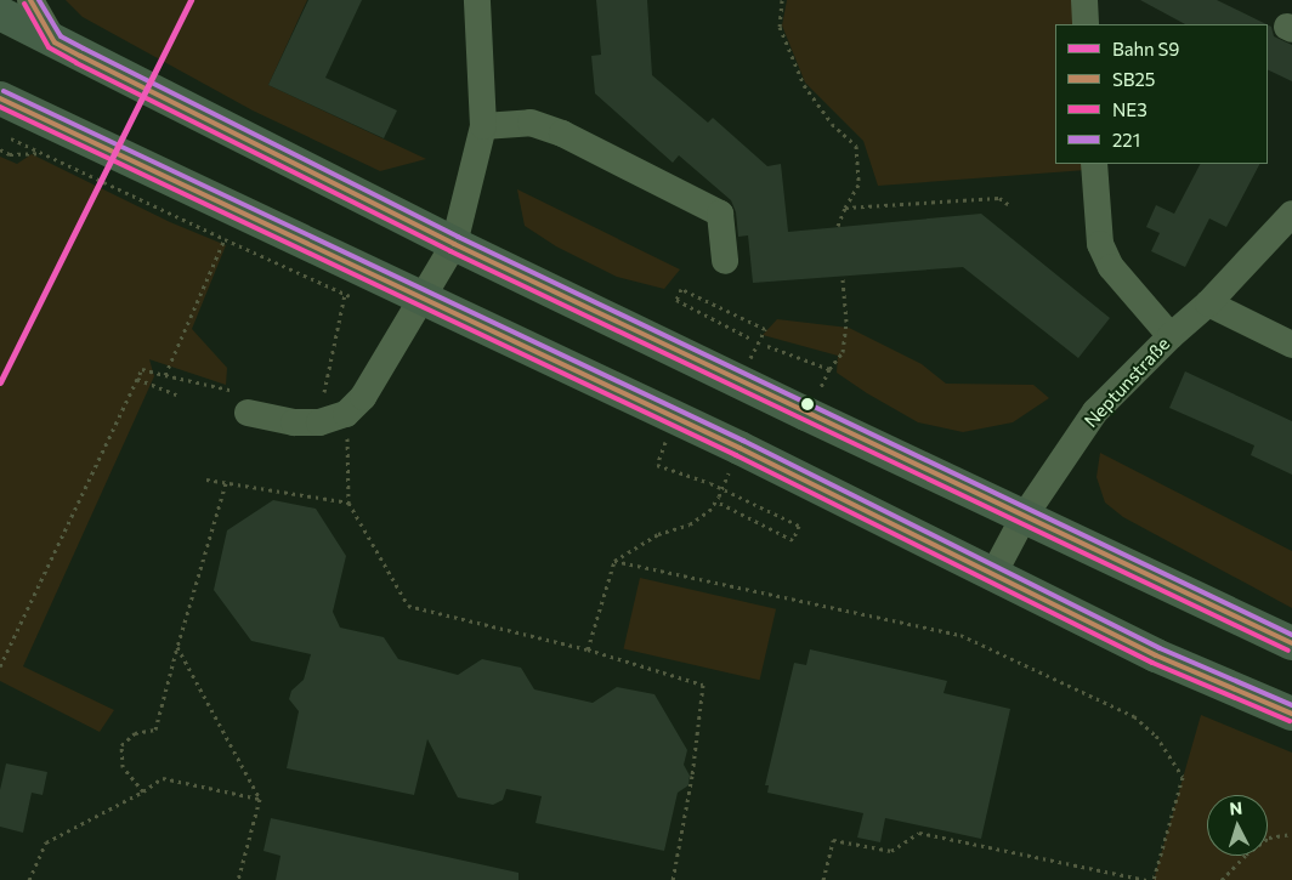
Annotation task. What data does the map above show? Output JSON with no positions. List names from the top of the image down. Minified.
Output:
{"streets":{"street":["Neptunstraße"]},"lines":["rail line S9","transit line SB25","transit line 221","transit line NE3"],"legend":["Bahn S9","SB25","NE3","221"],"north":"top"}
